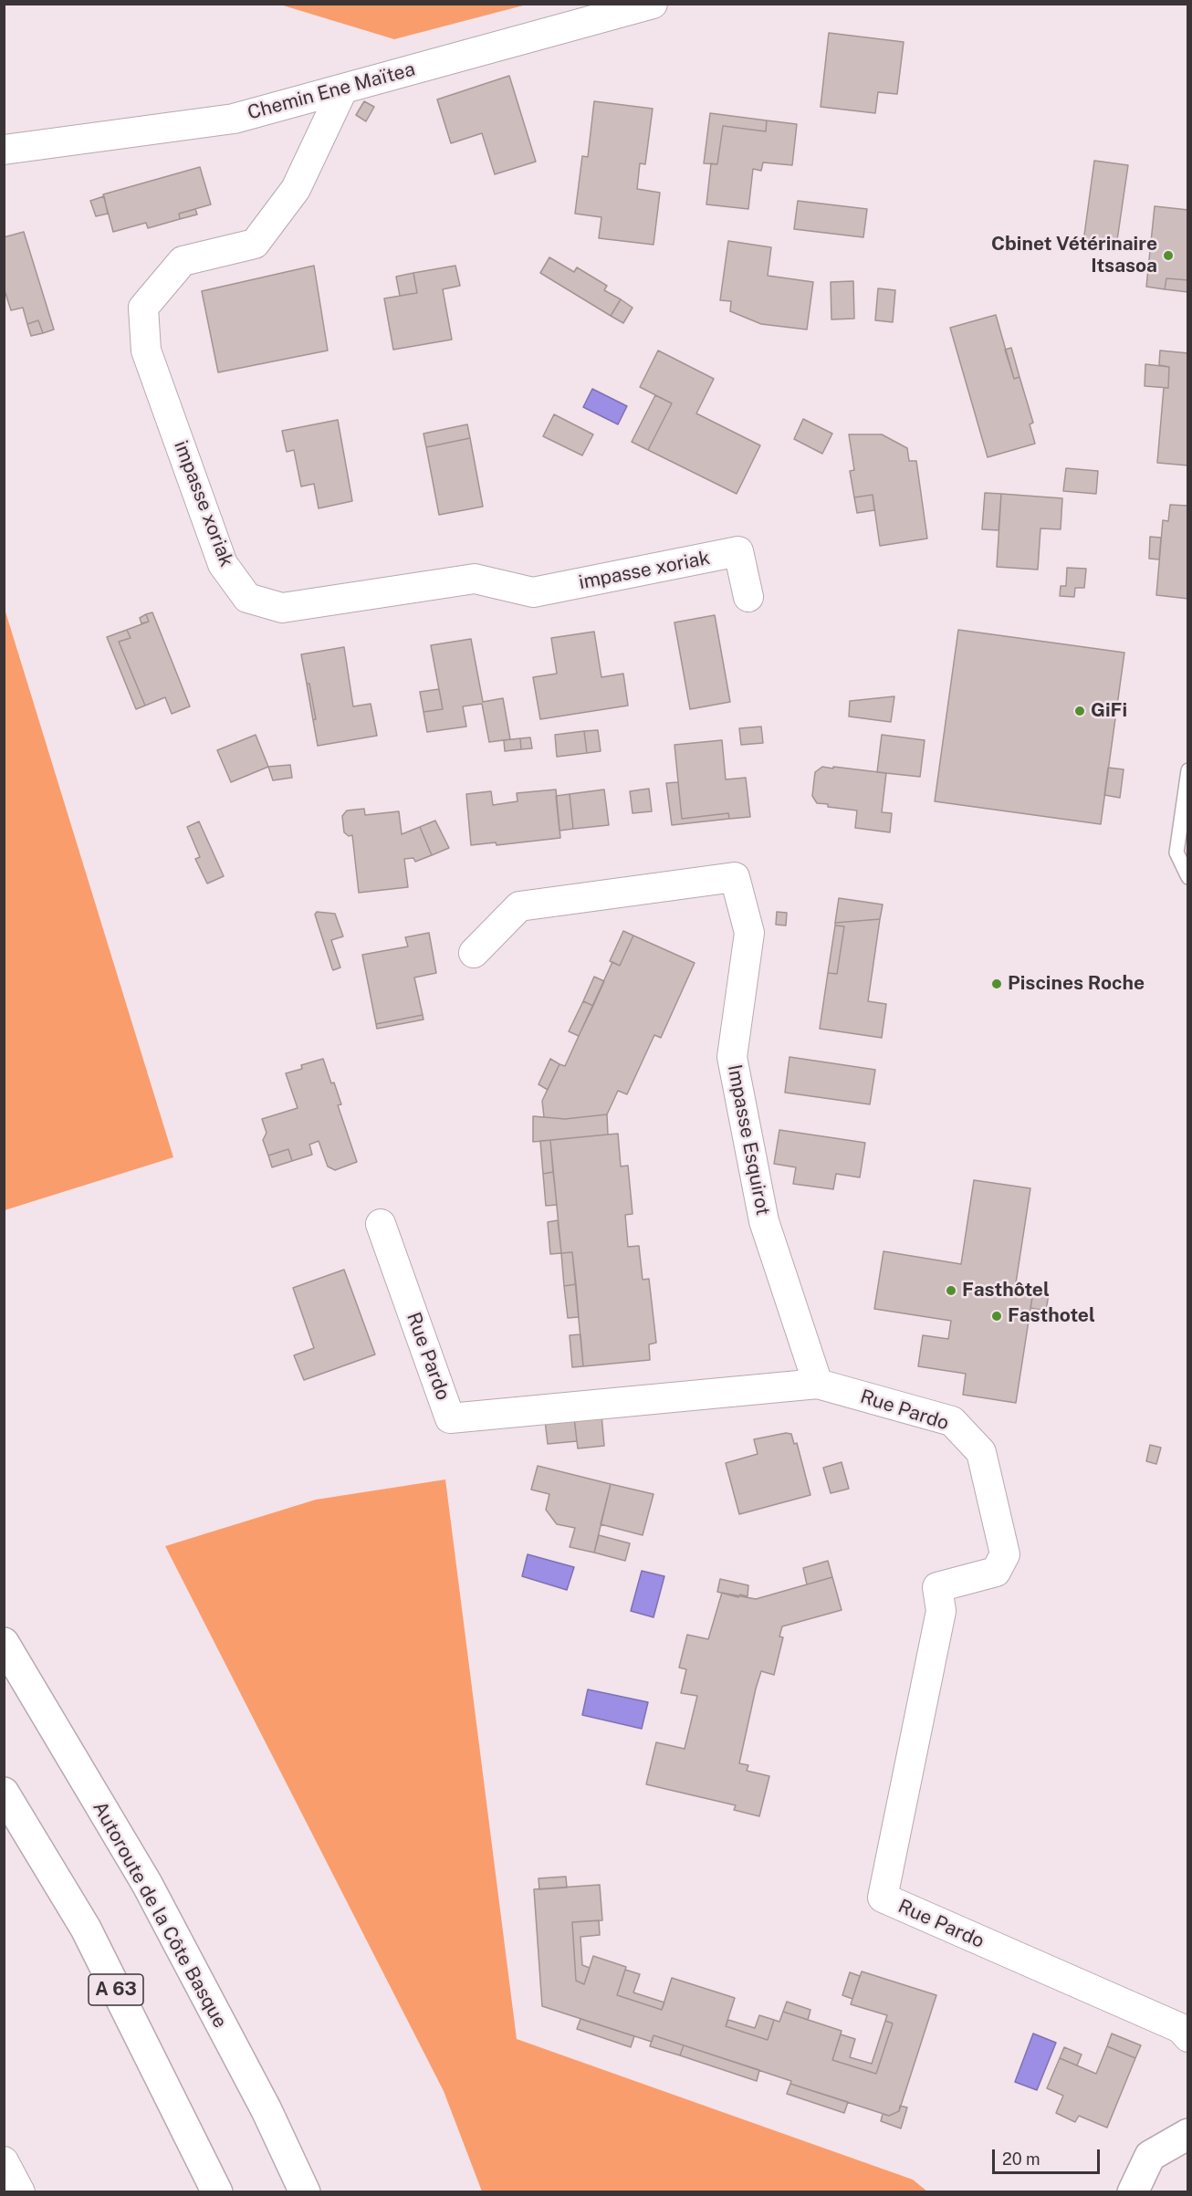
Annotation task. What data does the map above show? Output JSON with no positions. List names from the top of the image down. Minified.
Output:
{"streets":{"main road":["Autoroute de la Côte Basque","A 63"],"street":["Chemin Ene Maïtea","impasse xoriak","Impasse Esquirot","Rue Pardo"]},"crossings":[["Chemin Ene Maïtea","impasse xoriak"],["Impasse Esquirot","Rue Pardo"]],"places":["Cbinet Vétérinaire Itsasoa","GiFi","Piscines Roche","Fasthôtel","Fasthotel"],"scale_bar":"20 m"}
